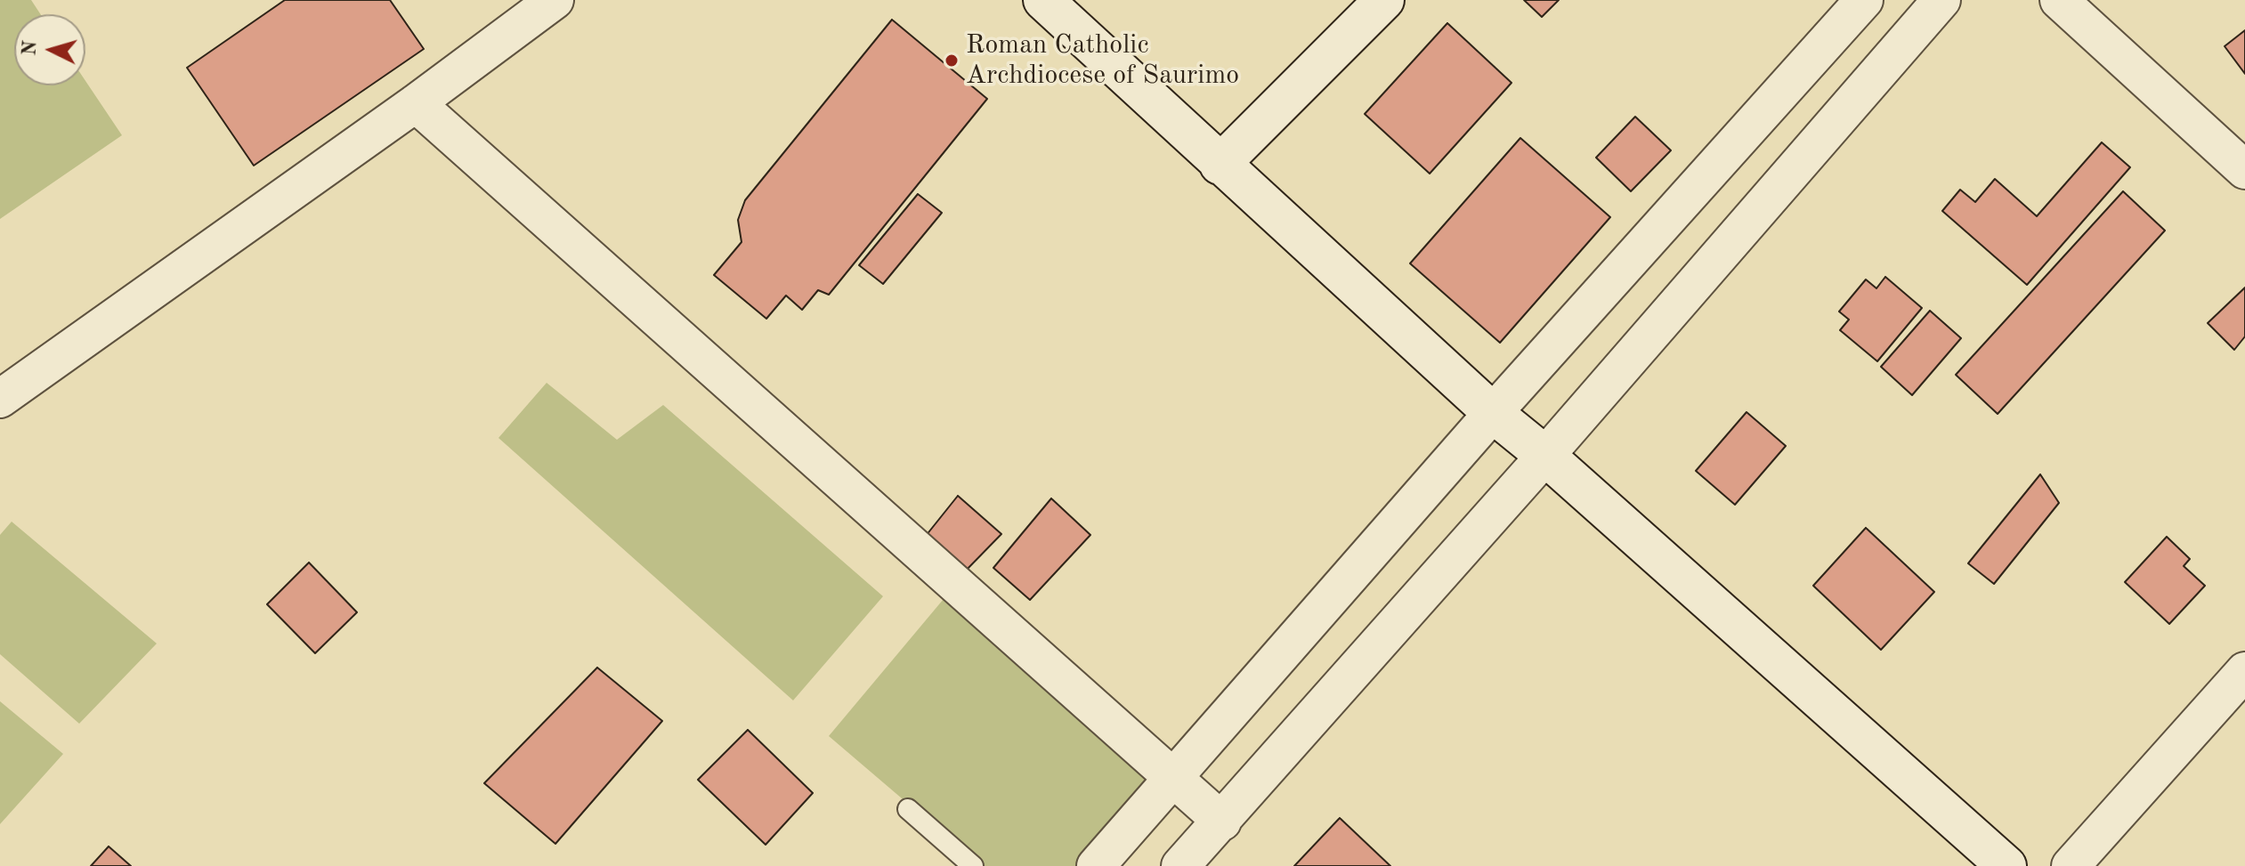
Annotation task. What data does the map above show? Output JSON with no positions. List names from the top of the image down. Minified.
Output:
{"places":["Roman Catholic Archdiocese of Saurimo"],"north":"left"}
